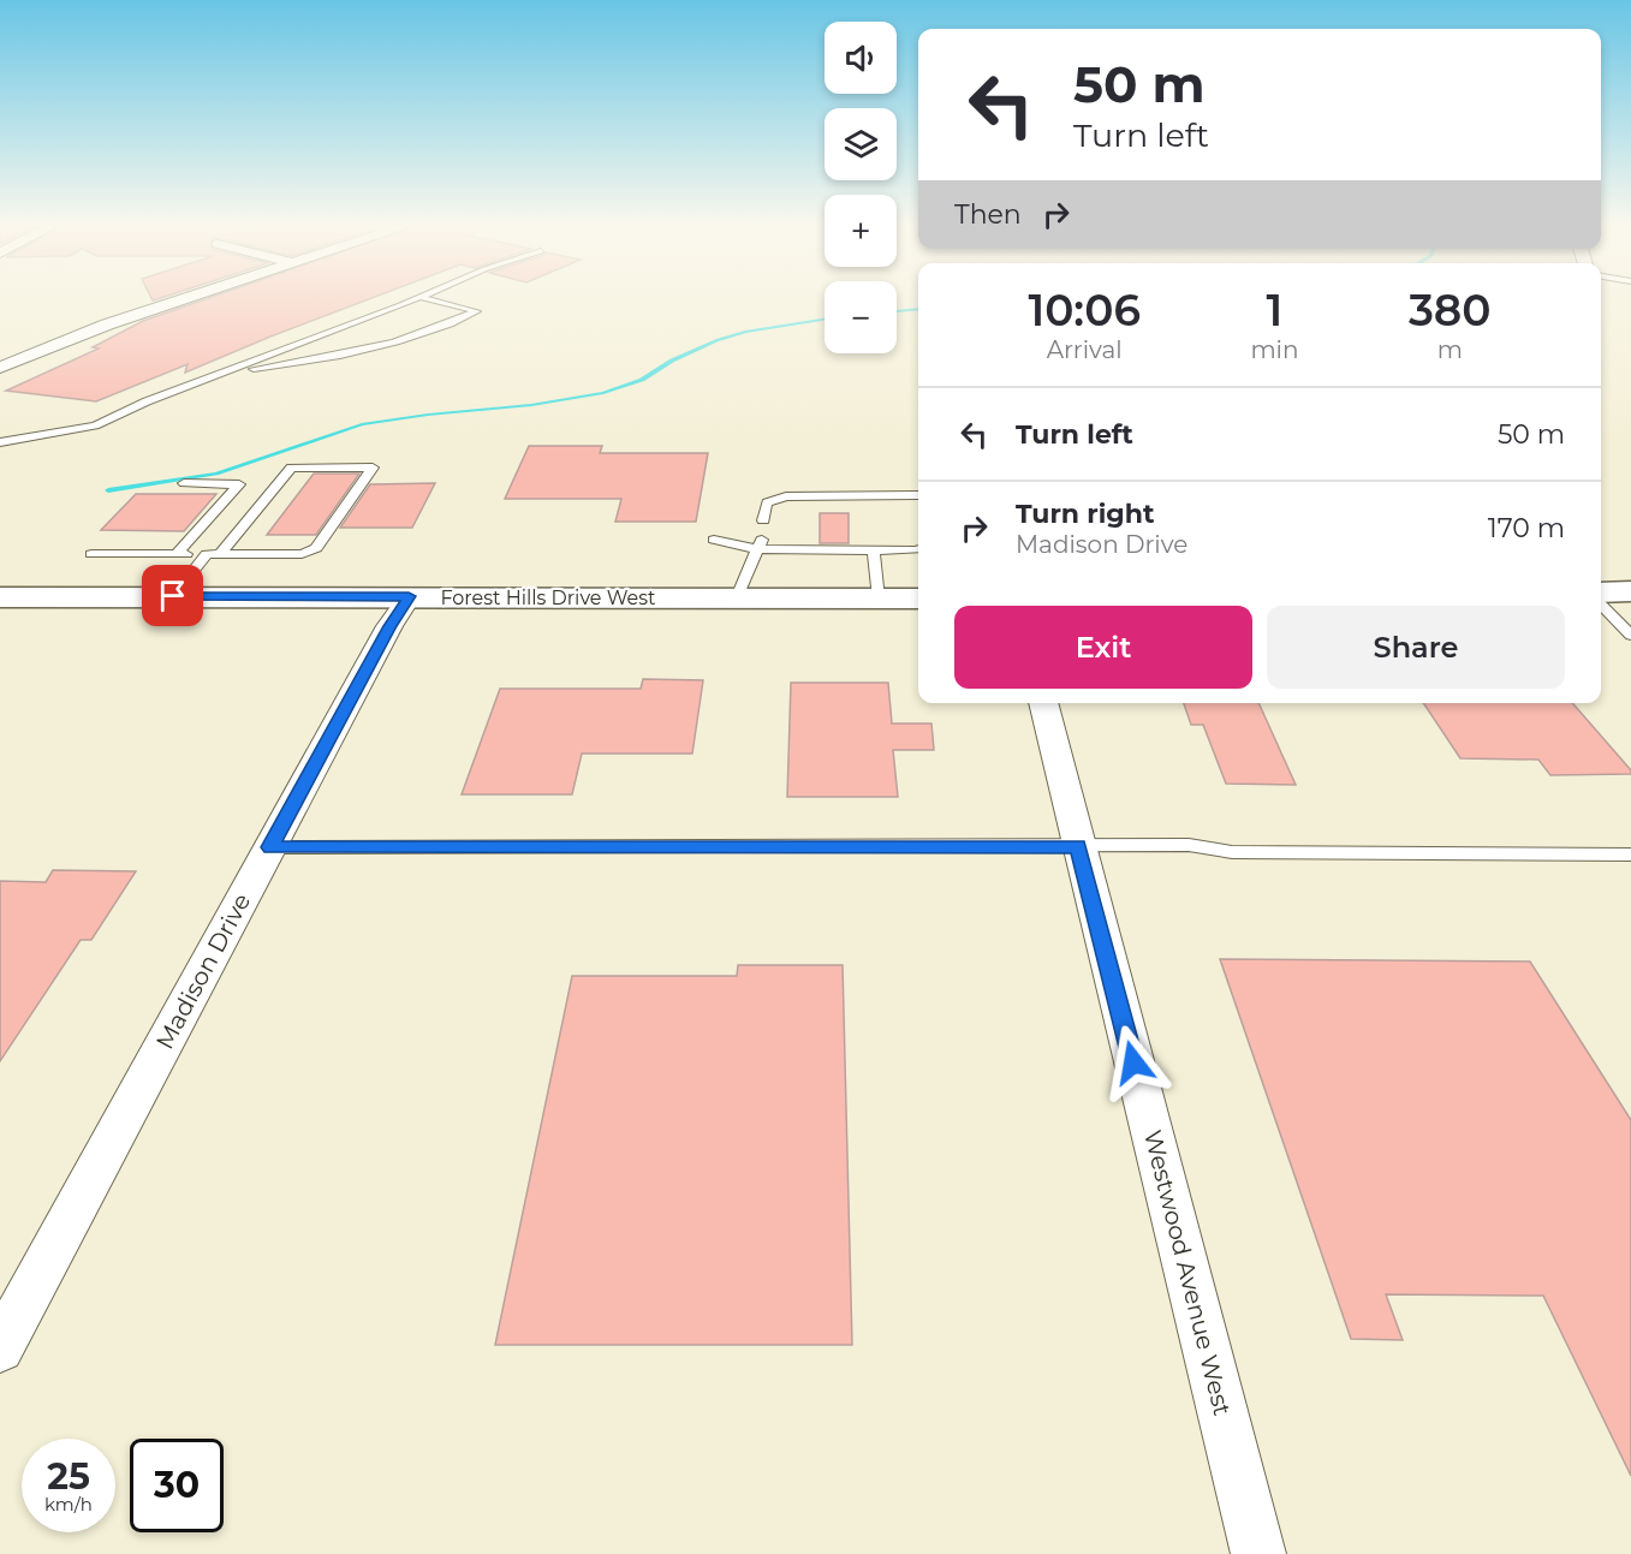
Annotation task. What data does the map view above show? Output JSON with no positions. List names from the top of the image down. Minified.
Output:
{"streets":{"main road":["Forest Hills Drive West"],"street":["Madison Drive","Westwood Avenue West"]},"crossings":[["Forest Hills Drive West","Madison Drive"]],"page":{"map_buttons":["+","−"],"turn":["50 m","Turn left"],"then":"Then","eta":["10:06","Arrival","1","min","380","m"],"list":[{"name":"Turn left","value":"50 m"},{"name":"Turn right","note":"Madison Drive","value":"170 m"}],"buttons":["Exit","Share"],"speed":"25 km/h","limit":"30"}}
